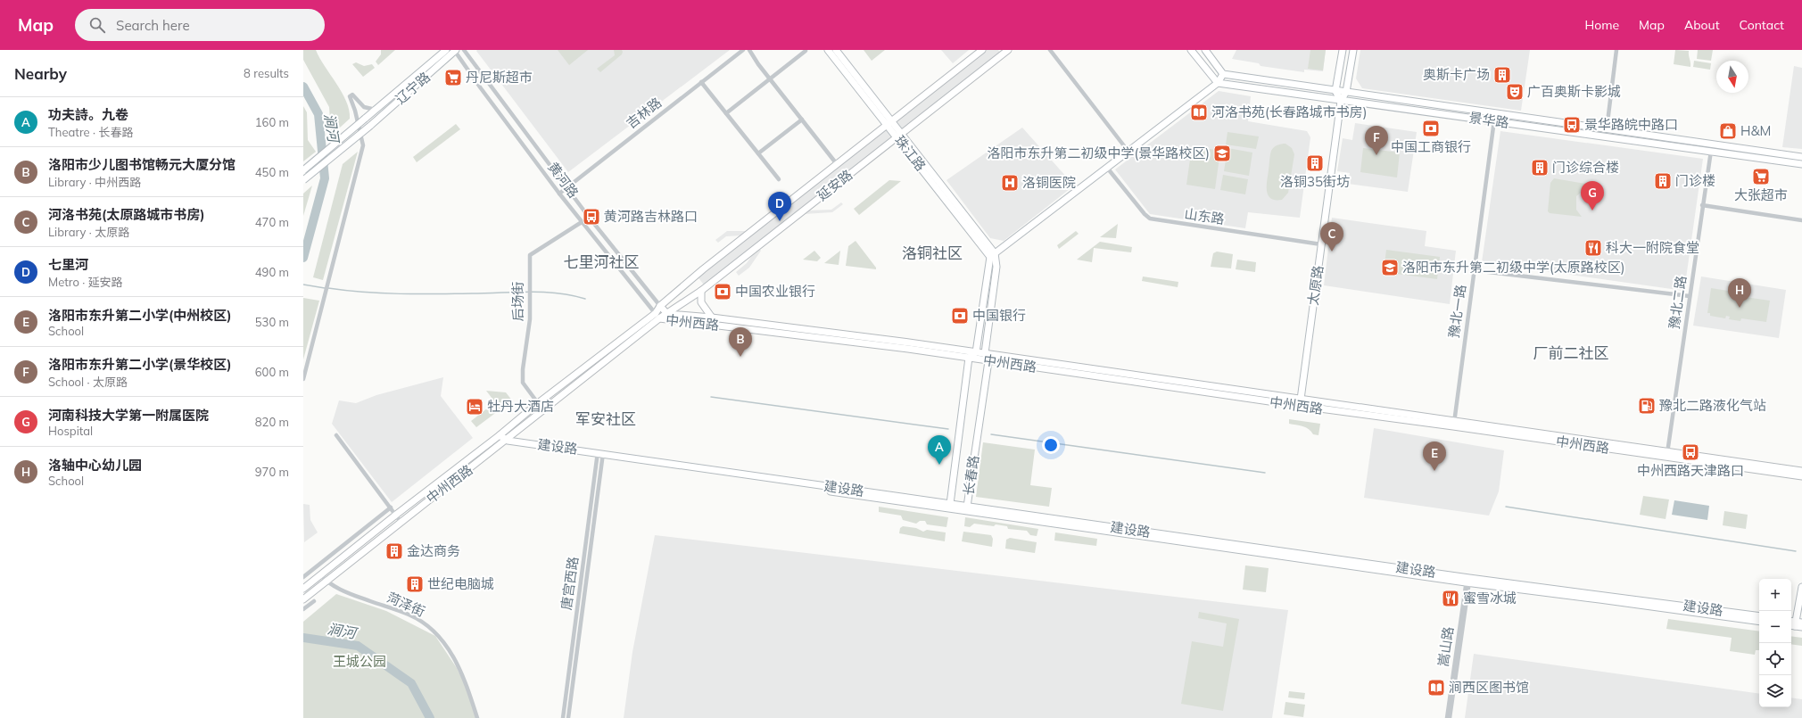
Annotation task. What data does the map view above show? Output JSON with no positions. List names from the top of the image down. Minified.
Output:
{"streets":{"main road":["辽宁路","景华路","珠江路","延安路","太原路","中州西路","建设路","长春路"],"street":["吉林路","黄河路","山东路","后场街","豫北二路","豫北一路","唐宫西路","菏泽街","嵩山路"]},"crossings":[["辽宁路","黄河路"],["吉林路","黄河路"],["景华路","太原路"],["景华路","豫北二路"],["景华路","豫北一路"],["珠江路","延安路"],["黄河路","延安路"],["黄河路","后场街"],["黄河路","中州西路"],["延安路","中州西路"],["山东路","太原路"],["太原路","中州西路"],["后场街","中州西路"],["豫北二路","中州西路"],["豫北一路","中州西路"],["中州西路","建设路"],["中州西路","长春路"],["中州西路","菏泽街"],["建设路","长春路"],["建设路","唐宫西路"],["建设路","嵩山路"]],"districts":["洛铜社区","七里河社区","厂前二社区","军安社区"],"water":["涧河"],"parks":["王城公园"],"places":{"building":["奥斯卡广场","洛铜35街坊","门诊综合楼","门诊楼","金达商务","世纪电脑城"],"supermarket":["丹尼斯超市","大张超市"],"theatre":["广百奥斯卡影城"],"library":["河洛书苑(长春路城市书房)","涧西区图书馆"],"bus stop":["景华路皖中路口","黄河路吉林路口","中州西路天津路口"],"bank":["中国工商银行","中国农业银行","中国银行"],"shop":["H&M"],"school or university":["洛阳市东升第二初级中学(景华路校区)","洛阳市东升第二初级中学(太原路校区)"],"hospital":["洛铜医院"],"restaurant":["科大一附院食堂","蜜雪冰城"],"fuel station":["豫北二路液化气站"],"hotel":["牡丹大酒店"]},"north":"bottom","page":{"header":"Map","search":"Search here","nav":["Home","Map","About","Contact"],"heading":["Nearby","8 results"],"list":[{"mark":"A","name":"功夫詩。九卷","note":"Theatre · 长春路","value":"160 m"},{"mark":"B","name":"洛阳市少儿图书馆畅元大厦分馆","note":"Library · 中州西路","value":"450 m"},{"mark":"C","name":"河洛书苑(太原路城市书房)","note":"Library · 太原路","value":"470 m"},{"mark":"D","name":"七里河","note":"Metro · 延安路","value":"490 m"},{"mark":"E","name":"洛阳市东升第二小学(中州校区)","note":"School","value":"530 m"},{"mark":"F","name":"洛阳市东升第二小学(景华校区)","note":"School · 太原路","value":"600 m"},{"mark":"G","name":"河南科技大学第一附属医院","note":"Hospital","value":"820 m"},{"mark":"H","name":"洛轴中心幼儿园","note":"School","value":"970 m"}],"pins":["F","G","D","C","H","B","A","E"],"map_buttons":["+","−"]}}
